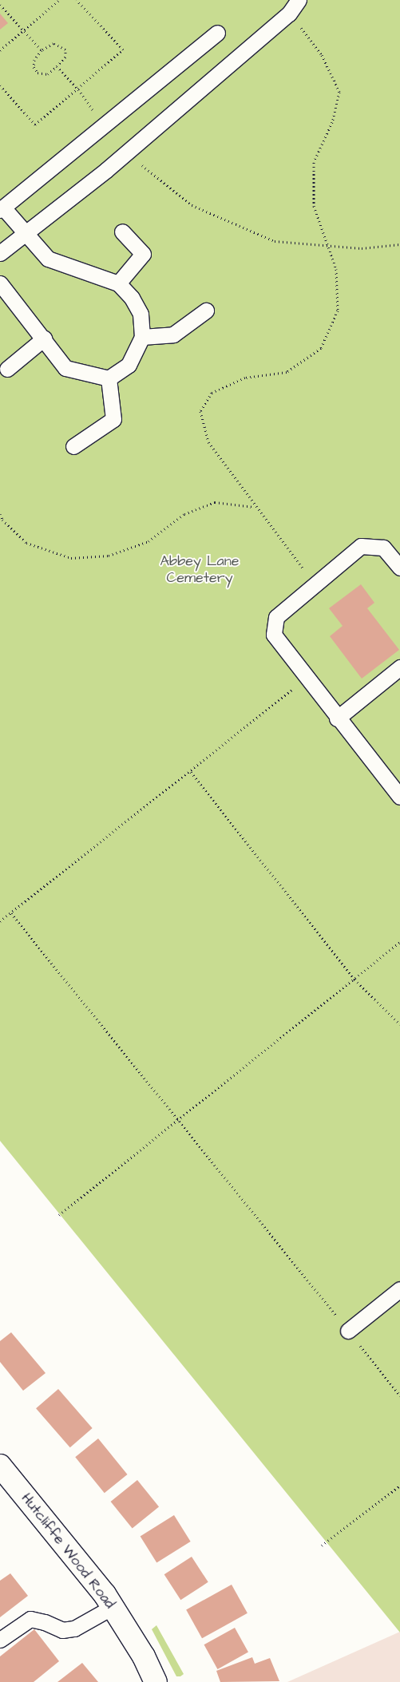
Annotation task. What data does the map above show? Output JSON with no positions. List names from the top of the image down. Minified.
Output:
{"streets":{"street":["Hutcliffe Wood Road"]},"parks":["Abbey Lane Cemetery"]}
